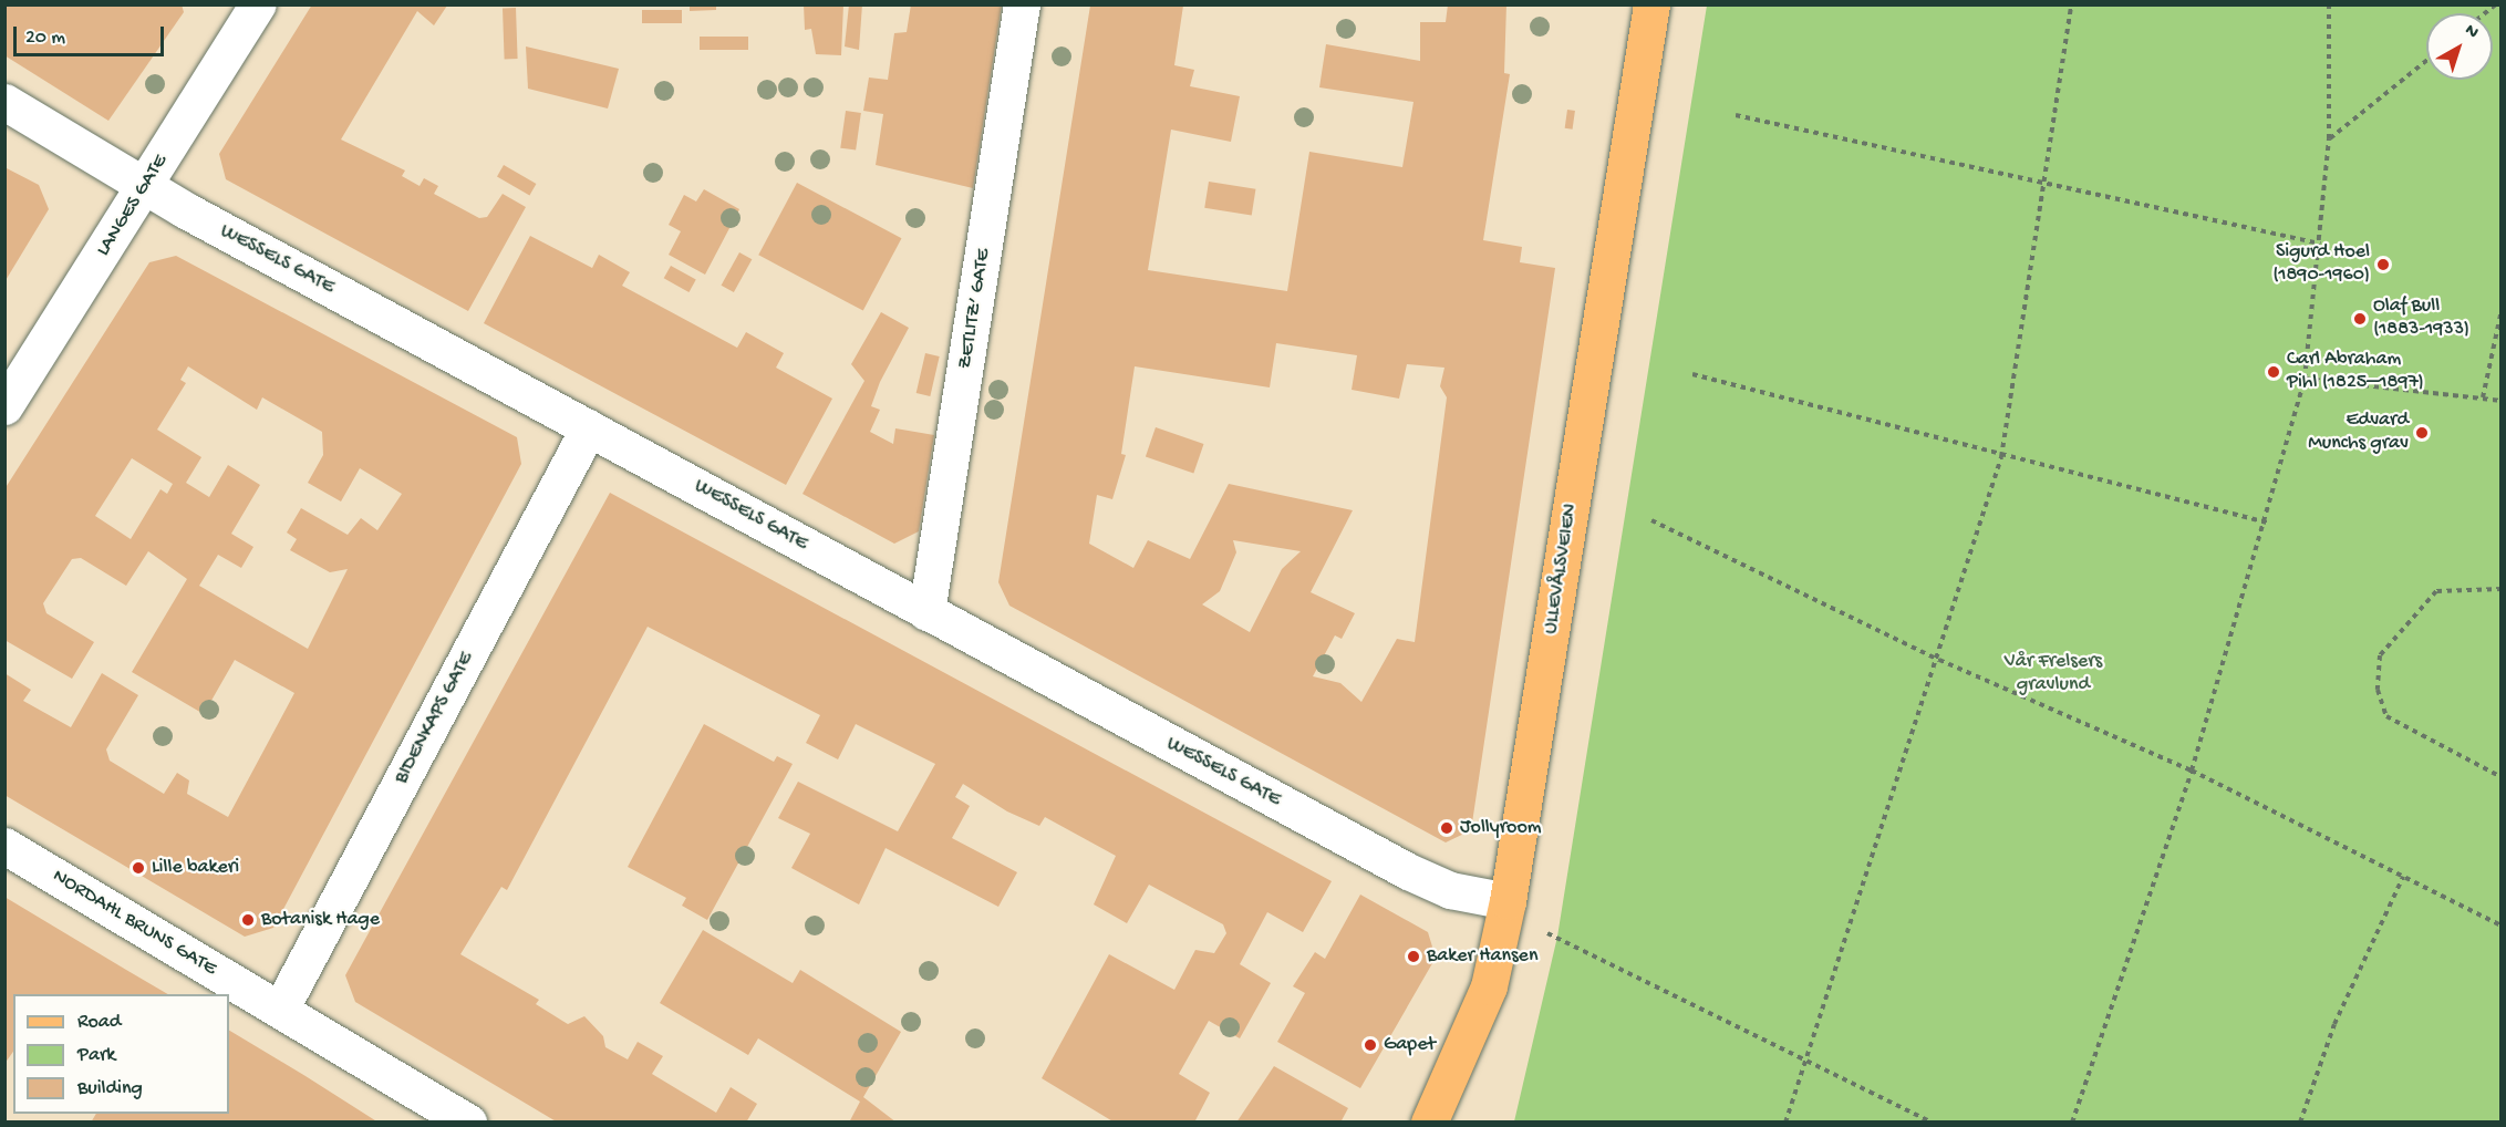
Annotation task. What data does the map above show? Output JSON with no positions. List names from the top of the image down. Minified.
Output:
{"streets":{"main road":["ULLEVÅLSVEIEN"],"street":["LANGES GATE","WESSELS GATE","ZETLITZ’ GATE","BIDENKAPS GATE","NORDAHL BRUNS GATE"]},"crossings":[["LANGES GATE","WESSELS GATE"],["WESSELS GATE","ZETLITZ’ GATE"],["WESSELS GATE","ULLEVÅLSVEIEN"],["WESSELS GATE","BIDENKAPS GATE"],["BIDENKAPS GATE","NORDAHL BRUNS GATE"]],"parks":["Vår Frelsers gravlund"],"places":["Sigurd Hoel (1890-1960)","Olaf Bull (1883-1933)","Carl Abraham Pihl (1825–1897)","Edvard Munchs grav","Jollyroom","Lille bakeri","Botanisk Hage","Baker Hansen","Gapet"],"legend":["Road","Park","Building"],"scale_bar":"20 m","north":"top right"}
